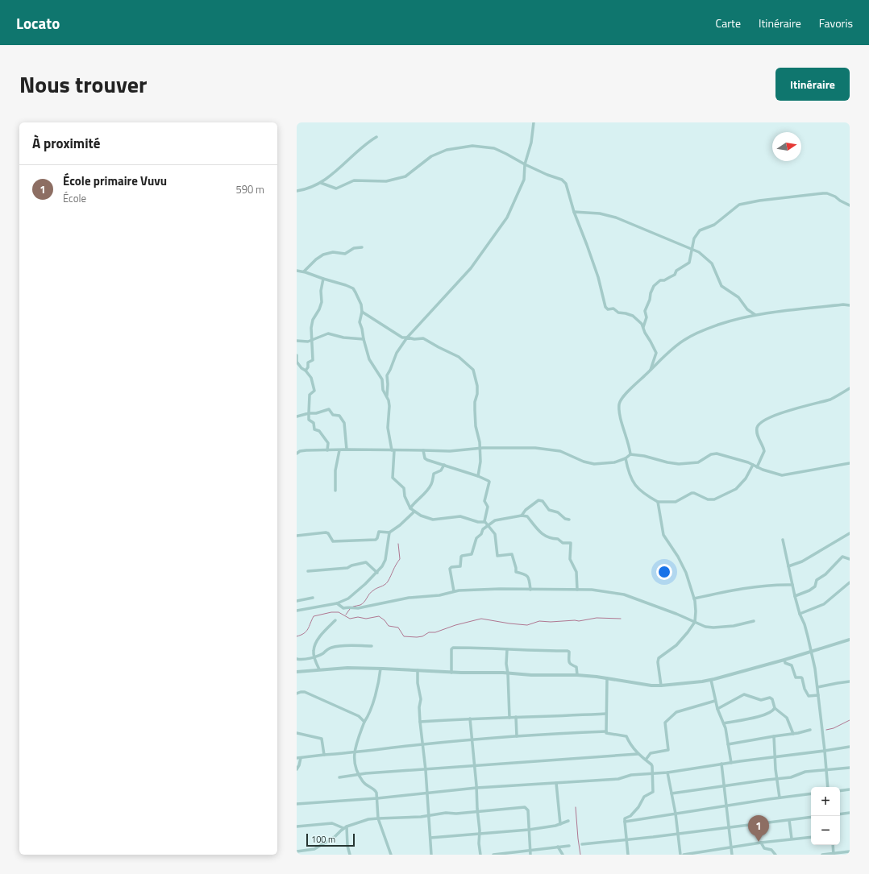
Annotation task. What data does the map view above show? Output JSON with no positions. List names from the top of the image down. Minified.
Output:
{"scale_bar":"100 m","north":"right","page":{"header":"Locato","nav":["Carte","Itinéraire","Favoris"],"title":"Nous trouver","buttons":"Itinéraire","heading":"À proximité","list":[{"mark":"1","name":"École primaire Vuvu","note":"École","value":"590 m"}],"map_buttons":["+","−"],"pins":"1","scale":"100 m"}}
